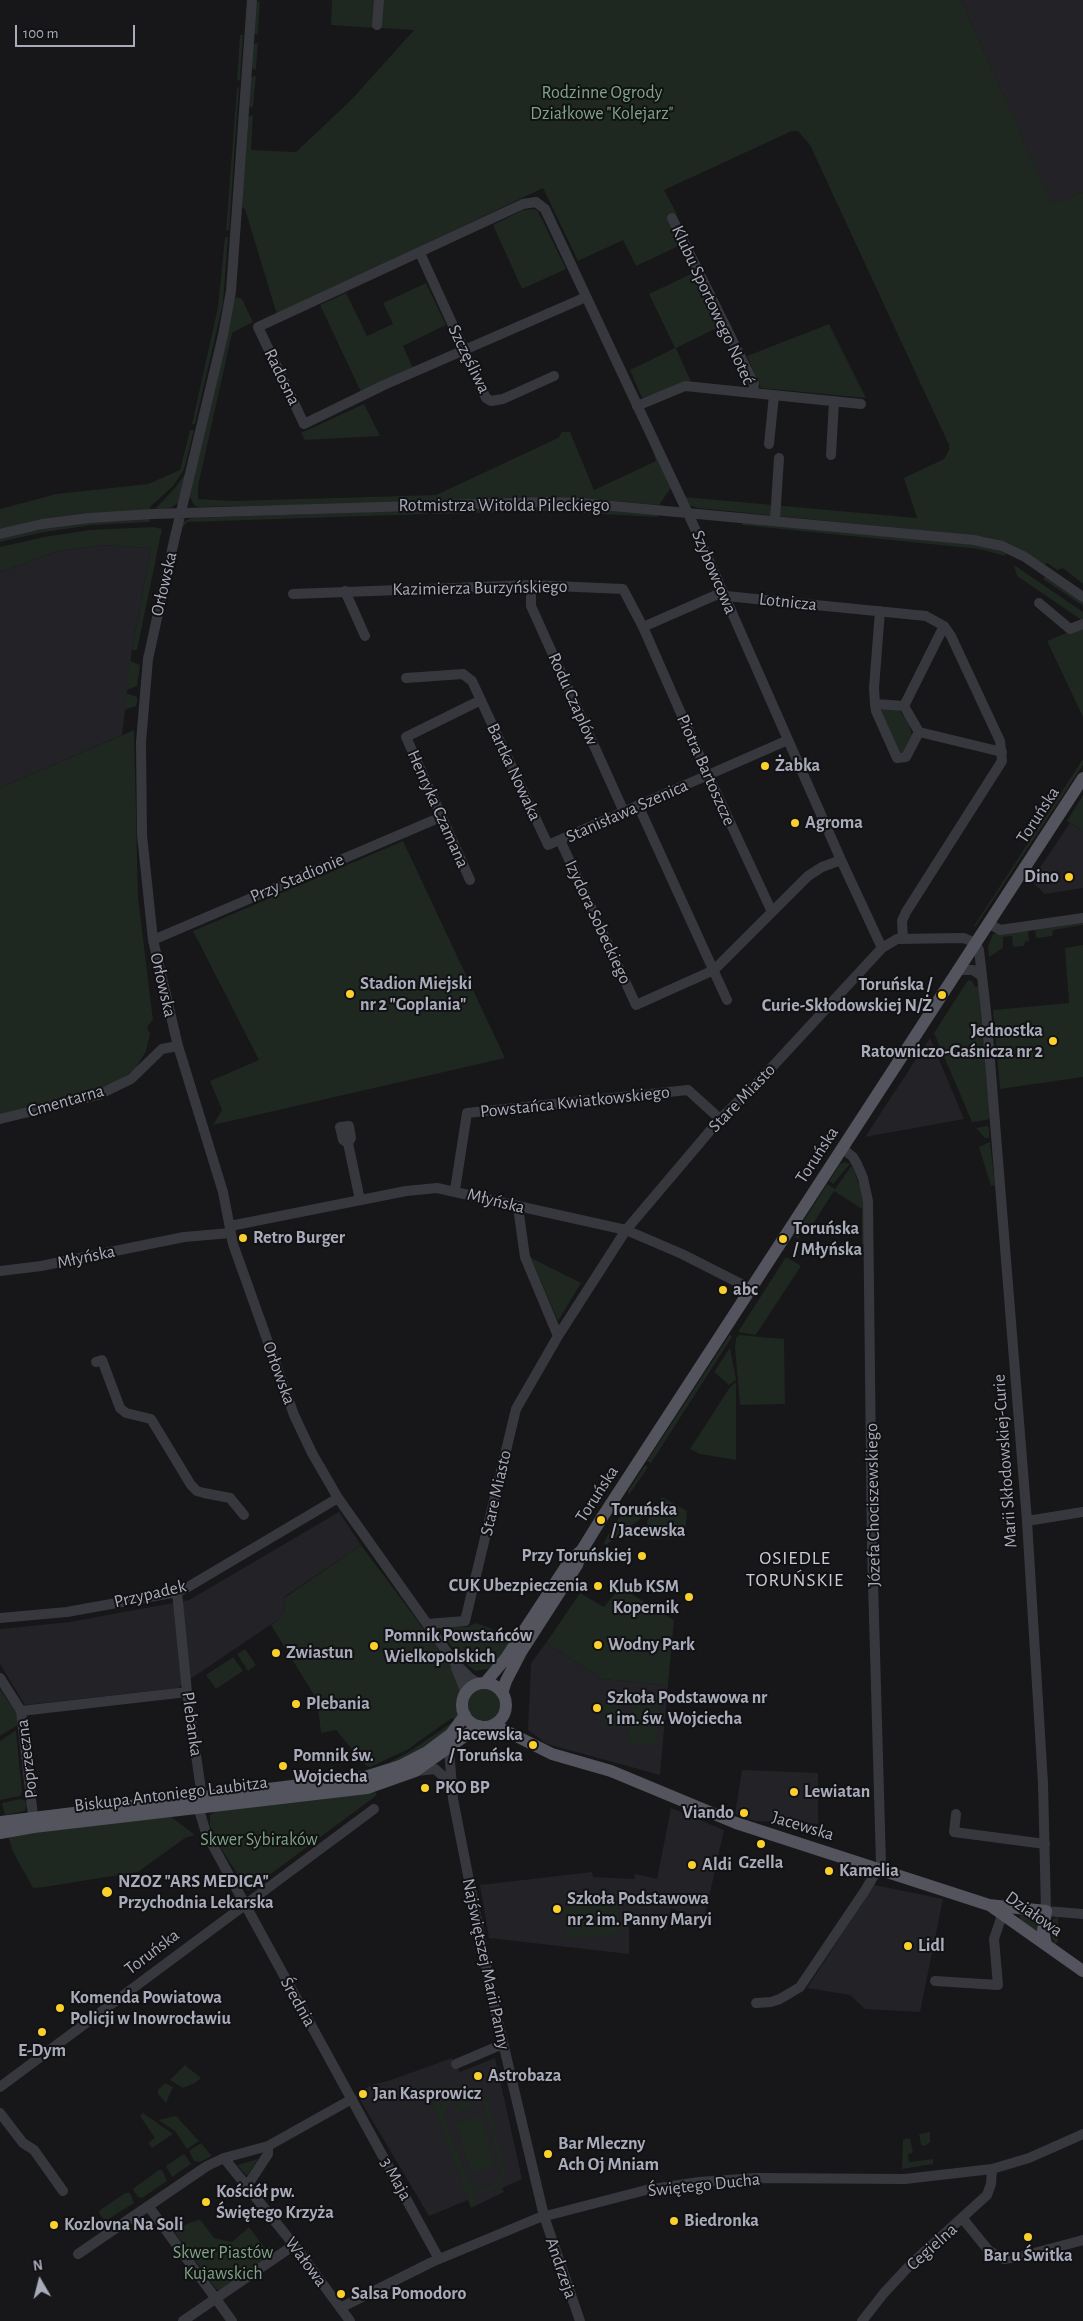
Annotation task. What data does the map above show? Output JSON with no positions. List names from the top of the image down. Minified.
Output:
{"streets":{"main road":["Toruńska","Marii Skłodowskiej-Curie","Biskupa Antoniego Laubitza","Jacewska","Działowa"],"street":["Klubu Sportowego Noteć","Szczęśliwa","Radosna","Rotmistrza Witolda Pileckiego","Szybowcowa","Orłowska","Kazimierza Burzyńskiego","Lotnicza","Rodu Czaplów","Piotra Bartoszcze","Bartka Nowaka","Henryka Czamana","Stanisława Szenica","Przy Stadionie","Izydora Sobeckiego","Stare Miasto","Cmentarna","Powstańca Kwiatkowskiego","Młyńska","Józefa Chociszewskiego","Przypadek","Plebanka","Poprzeczna","Najświętszej Marii Panny","Średnia","3 Maja","Świętego Ducha","Cegielna","Wałowa","Andrzeja"]},"crossings":[["Szczęśliwa","Radosna"],["Radosna","Szybowcowa"],["Rotmistrza Witolda Pileckiego","Szybowcowa"],["Rotmistrza Witolda Pileckiego","Orłowska"],["Szybowcowa","Lotnicza"],["Szybowcowa","Stanisława Szenica"],["Szybowcowa","Stare Miasto"],["Orłowska","Toruńska"],["Orłowska","Przy Stadionie"],["Orłowska","Stare Miasto"],["Orłowska","Cmentarna"],["Orłowska","Młyńska"],["Orłowska","Przypadek"],["Orłowska","Biskupa Antoniego Laubitza"],["Orłowska","Jacewska"],["Kazimierza Burzyńskiego","Lotnicza"],["Kazimierza Burzyńskiego","Rodu Czaplów"],["Kazimierza Burzyńskiego","Piotra Bartoszcze"],["Lotnicza","Piotra Bartoszcze"],["Rodu Czaplów","Stanisława Szenica"],["Piotra Bartoszcze","Stanisława Szenica"],["Bartka Nowaka","Henryka Czamana"],["Bartka Nowaka","Stanisława Szenica"],["Henryka Czamana","Przy Stadionie"],["Stanisława Szenica","Izydora Sobeckiego"],["Toruńska","Stare Miasto"],["Toruńska","Młyńska"],["Toruńska","Marii Skłodowskiej-Curie"],["Toruńska","Józefa Chociszewskiego"],["Toruńska","Plebanka"],["Toruńska","Biskupa Antoniego Laubitza"],["Toruńska","Jacewska"],["Toruńska","Średnia"],["Stare Miasto","Powstańca Kwiatkowskiego"],["Stare Miasto","Młyńska"],["Stare Miasto","Marii Skłodowskiej-Curie"],["Powstańca Kwiatkowskiego","Młyńska"],["Marii Skłodowskiej-Curie","Jacewska"],["Marii Skłodowskiej-Curie","Działowa"],["Józefa Chociszewskiego","Jacewska"],["Przypadek","Plebanka"],["Plebanka","Biskupa Antoniego Laubitza"],["Plebanka","Średnia"],["Poprzeczna","Biskupa Antoniego Laubitza"],["Biskupa Antoniego Laubitza","Jacewska"],["Biskupa Antoniego Laubitza","Najświętszej Marii Panny"],["Jacewska","Działowa"],["Najświętszej Marii Panny","Świętego Ducha"],["Najświętszej Marii Panny","Andrzeja"],["Średnia","3 Maja"],["3 Maja","Świętego Ducha"],["Świętego Ducha","Cegielna"],["Świętego Ducha","Wałowa"],["Świętego Ducha","Andrzeja"]],"districts":["OSIEDLE TORUŃSKIE"],"parks":["Rodzinne Ogrody Działkowe \"Kolejarz\"","Skwer Sybiraków","Skwer Piastów Kujawskich"],"places":["Żabka","Agroma","Dino","Stadion Miejski nr 2 \"Goplania\"","Toruńska / Curie-Skłodowskiej N/Ż","Jednostka Ratowniczo-Gaśnicza nr 2","Retro Burger","Toruńska / Młyńska","abc","Toruńska / Jacewska","Przy Toruńskiej","CUK Ubezpieczenia","Klub KSM Kopernik","Wodny Park","Pomnik Powstańców Wielkopolskich","Zwiastun","Plebania","Szkoła Podstawowa nr 1 im. św. Wojciecha","Jacewska / Toruńska","Pomnik św. Wojciecha","PKO BP","Lewiatan","Viando","Gzella","Aldi","Kamelia","NZOZ \"ARS MEDICA\" Przychodnia Lekarska","Szkoła Podstawowa nr 2 im. Panny Maryi","Lidl","Komenda Powiatowa Policji w Inowrocławiu","E-Dym","Astrobaza","Jan Kasprowicz","Bar Mleczny Ach Oj Mniam","Kościół pw. Świętego Krzyża","Biedronka","Kozlovna Na Soli","Bar u Świtka","Salsa Pomodoro"],"scale_bar":"100 m","north":"top"}
